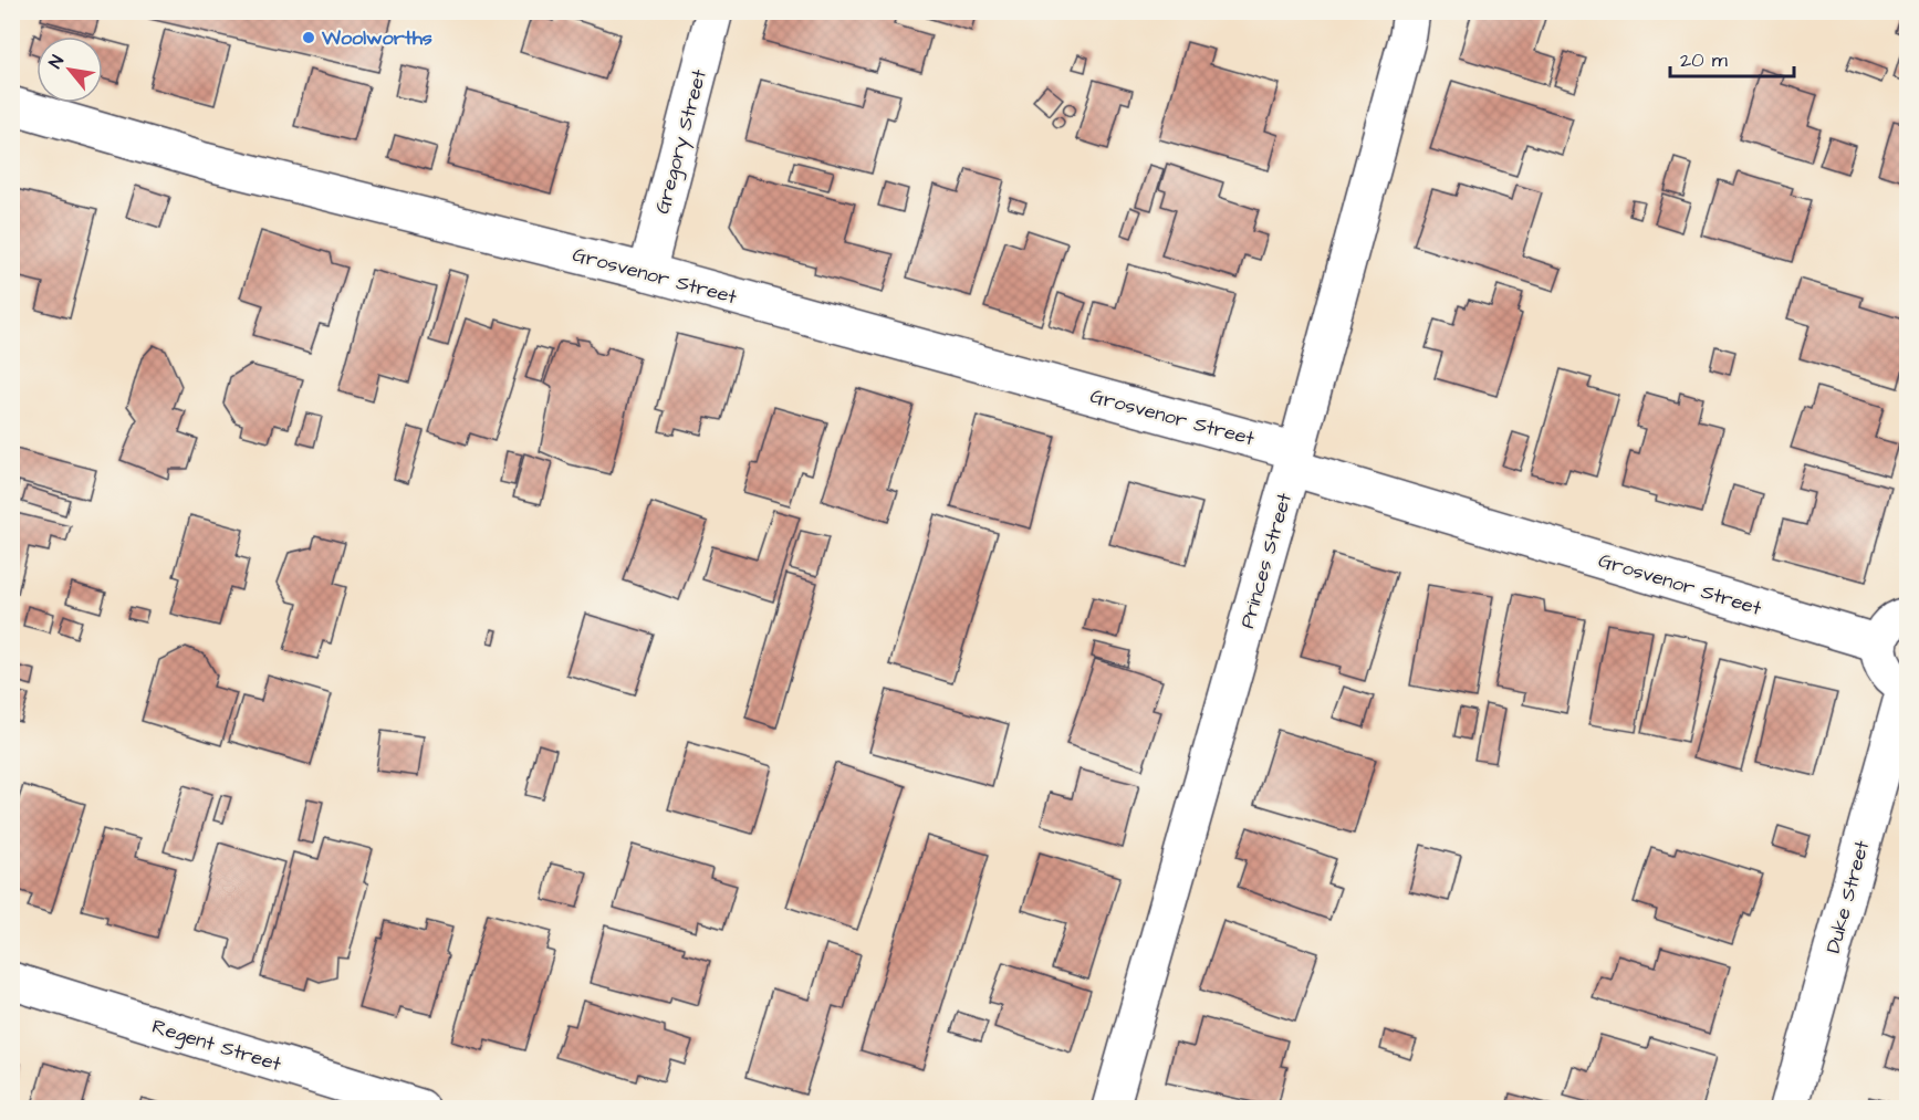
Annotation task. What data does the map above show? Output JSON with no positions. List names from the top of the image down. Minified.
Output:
{"streets":{"street":["Gregory Street","Grosvenor Street","Princes Street","Duke Street","Regent Street"]},"crossings":[["Gregory Street","Grosvenor Street"],["Grosvenor Street","Princes Street"]],"places":["Woolworths"],"scale_bar":"20 m","north":"top left"}
